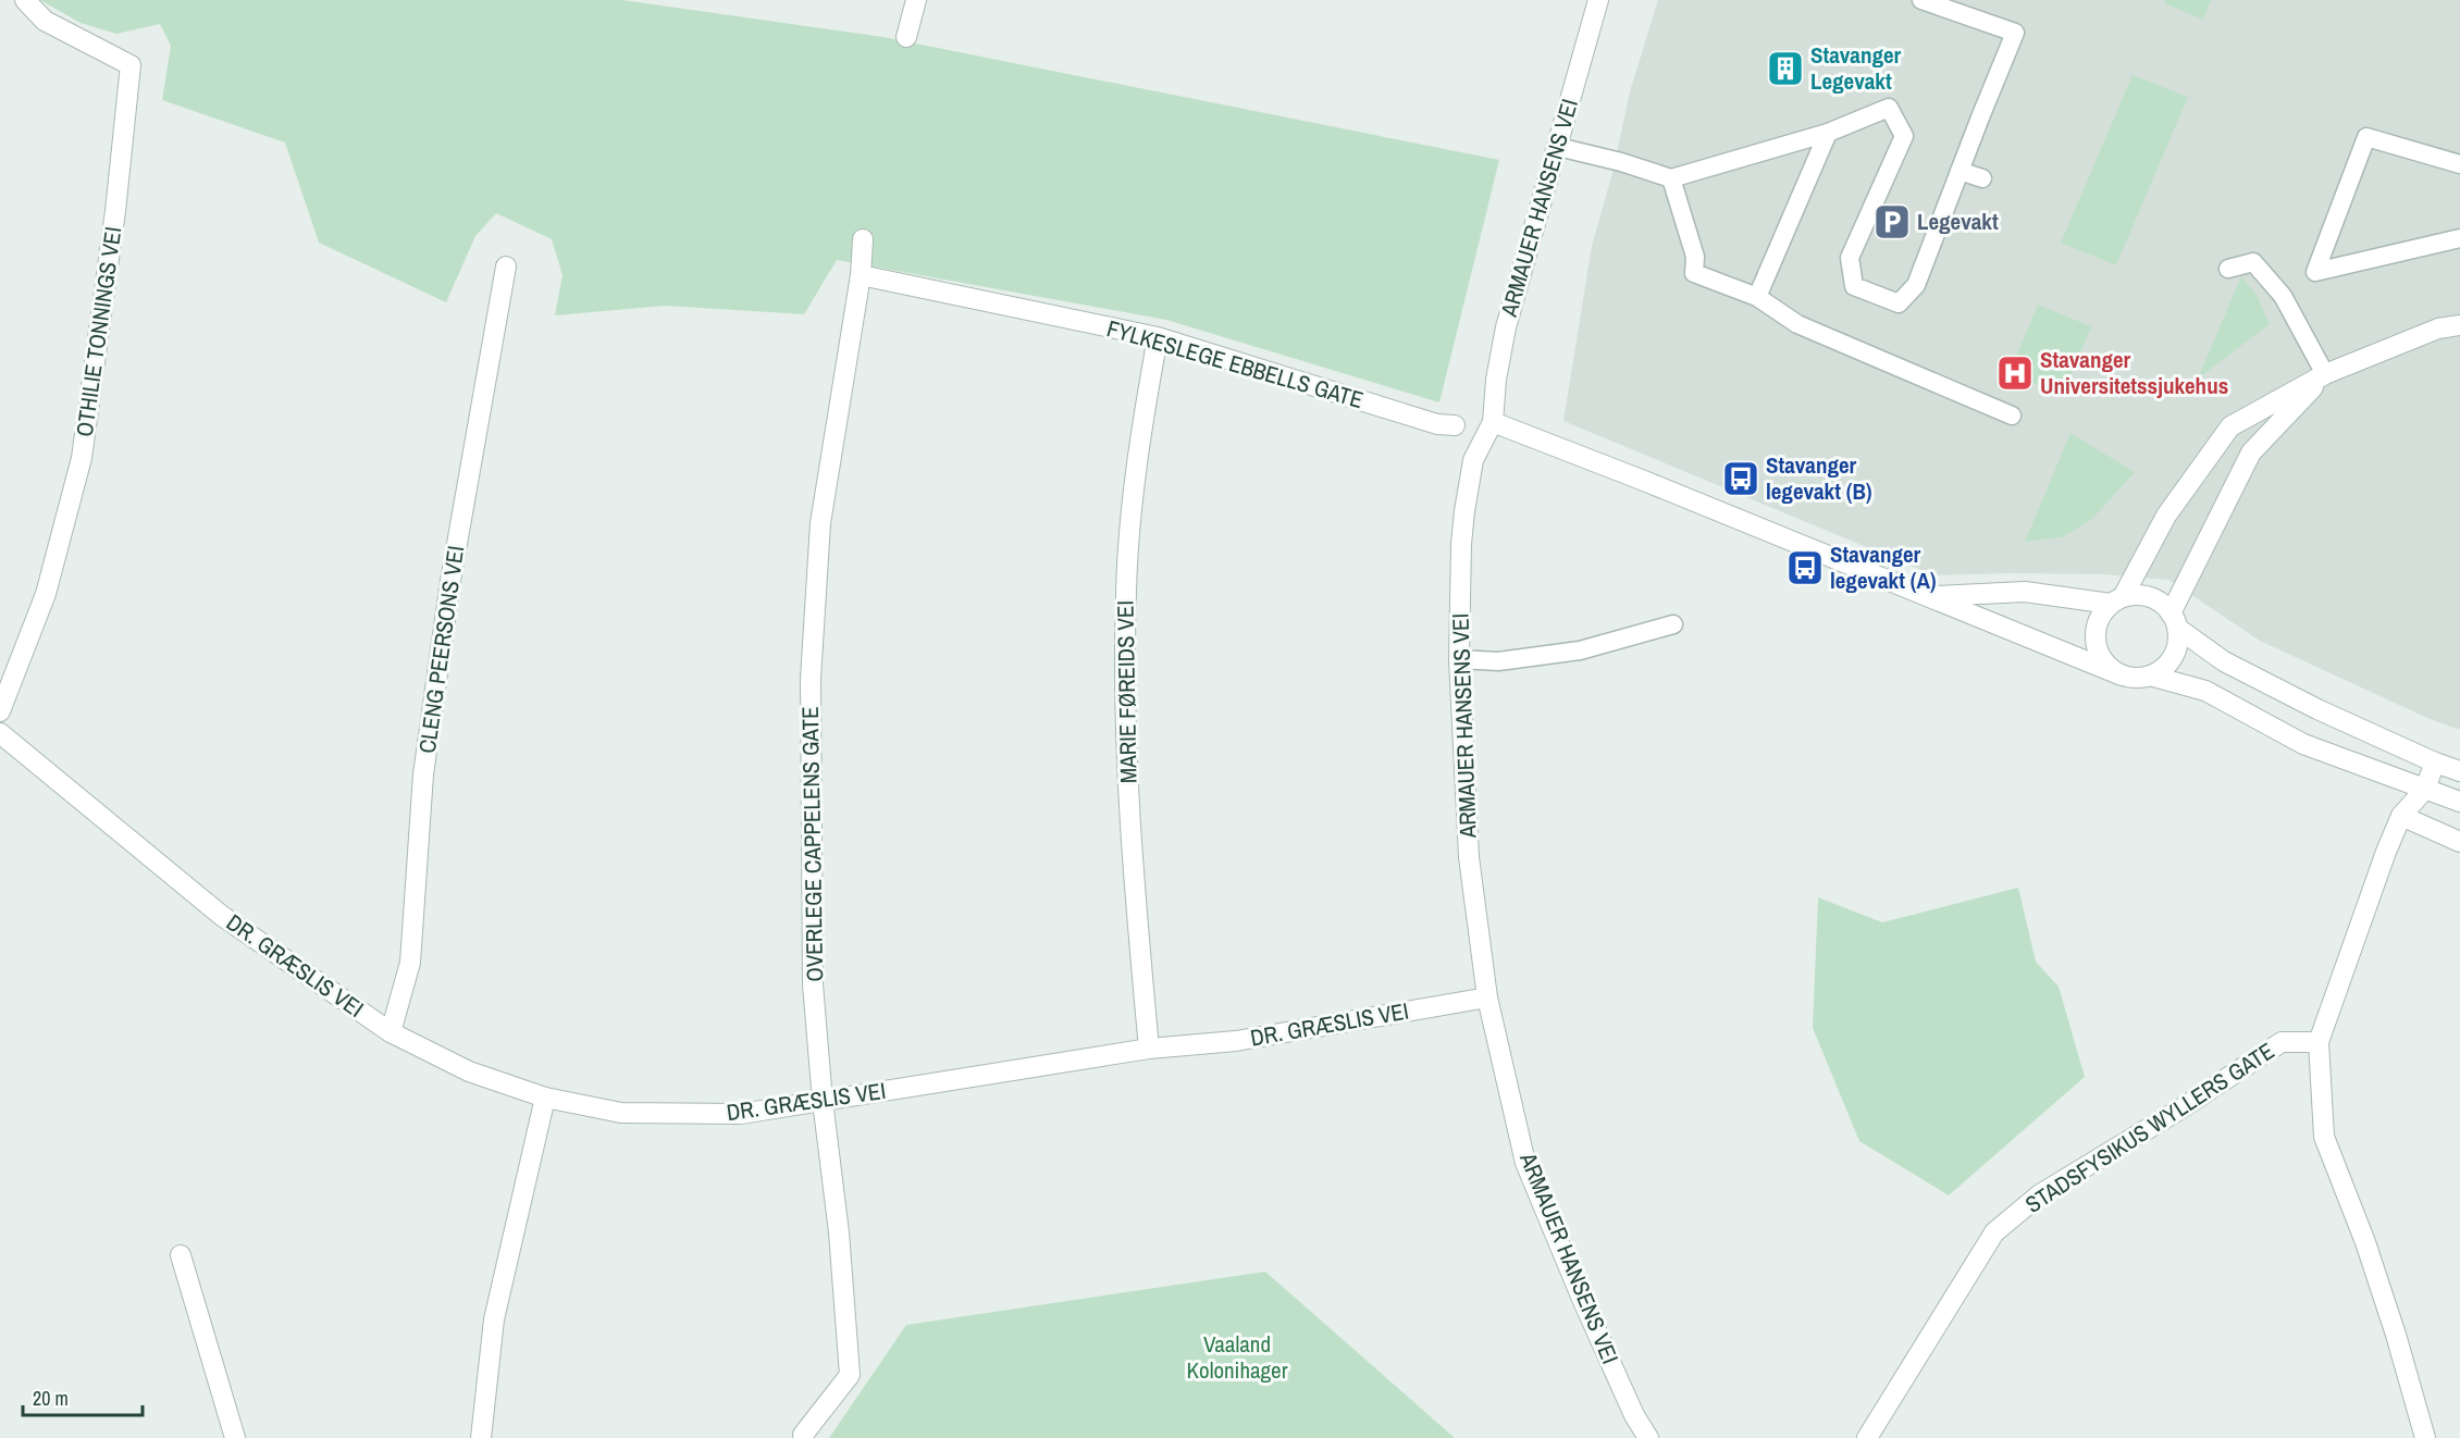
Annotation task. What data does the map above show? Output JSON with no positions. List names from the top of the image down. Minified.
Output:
{"streets":{"street":["ARMAUER HANSENS VEI","OTHILIE TONNINGS VEI","FYLKESLEGE EBBELLS GATE","CLENG PEERSONS VEI","MARIE FØREIDS VEI","OVERLEGE CAPPELENS GATE","DR. GRÆSLIS VEI","STADSFYSIKUS WYLLERS GATE"]},"crossings":[["ARMAUER HANSENS VEI","DR. GRÆSLIS VEI"],["FYLKESLEGE EBBELLS GATE","MARIE FØREIDS VEI"],["FYLKESLEGE EBBELLS GATE","OVERLEGE CAPPELENS GATE"],["CLENG PEERSONS VEI","DR. GRÆSLIS VEI"],["MARIE FØREIDS VEI","DR. GRÆSLIS VEI"],["OVERLEGE CAPPELENS GATE","DR. GRÆSLIS VEI"]],"parks":["Vaaland Kolonihager"],"places":{"building":["Stavanger Legevakt"],"parking":["Legevakt"],"hospital":["Stavanger Universitetssjukehus"],"bus stop":["Stavanger legevakt (B)","Stavanger legevakt (A)"]},"scale_bar":"20 m"}
